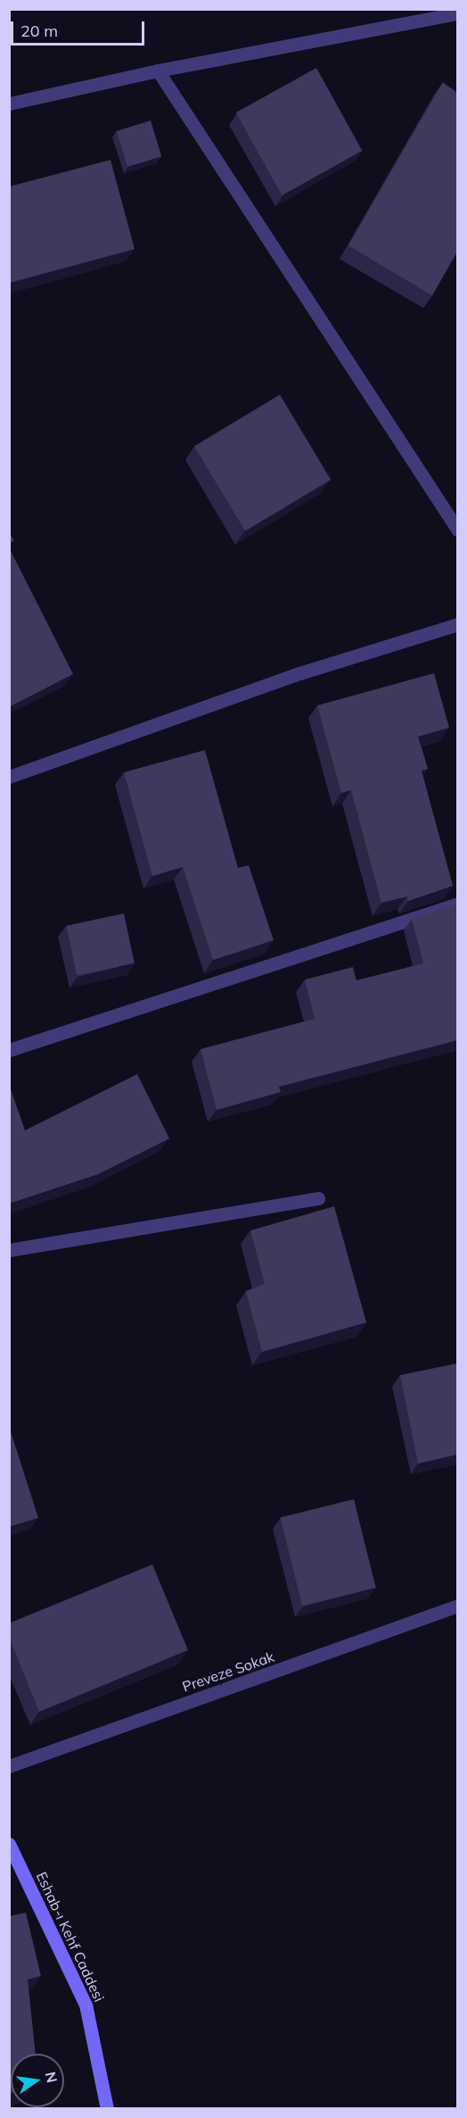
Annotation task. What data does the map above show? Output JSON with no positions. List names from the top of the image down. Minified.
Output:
{"streets":{"street":["Preveze Sokak","Eshab-ı Kehf Caddesi"]},"scale_bar":"20 m","north":"right"}
